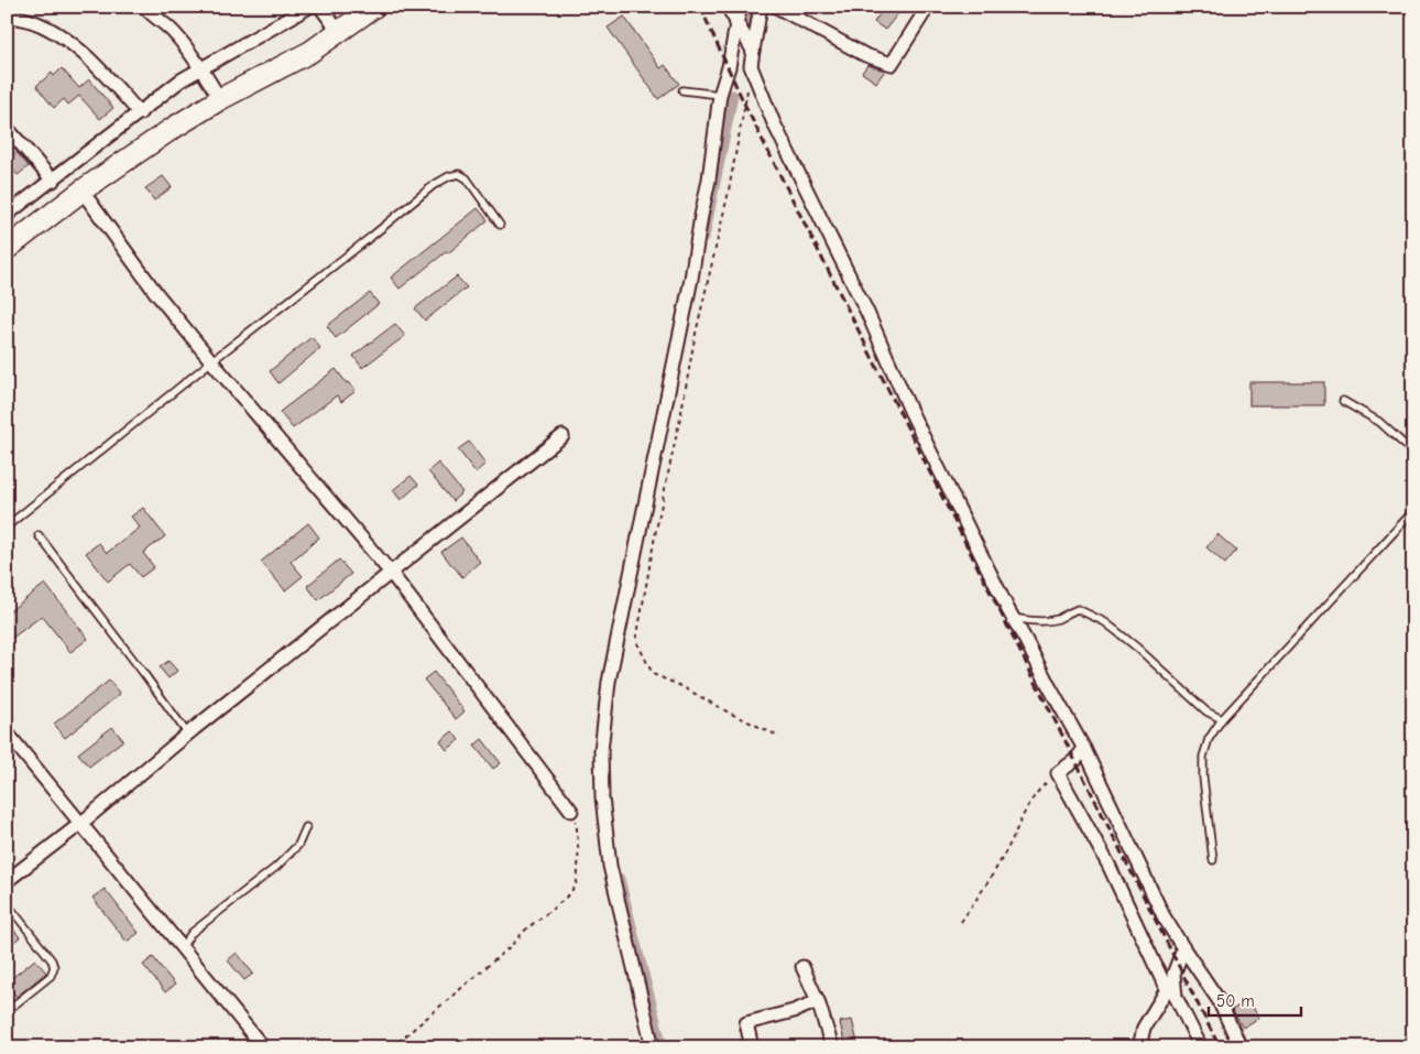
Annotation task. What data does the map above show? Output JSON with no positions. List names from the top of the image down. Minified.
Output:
{"scale_bar":"50 m"}
